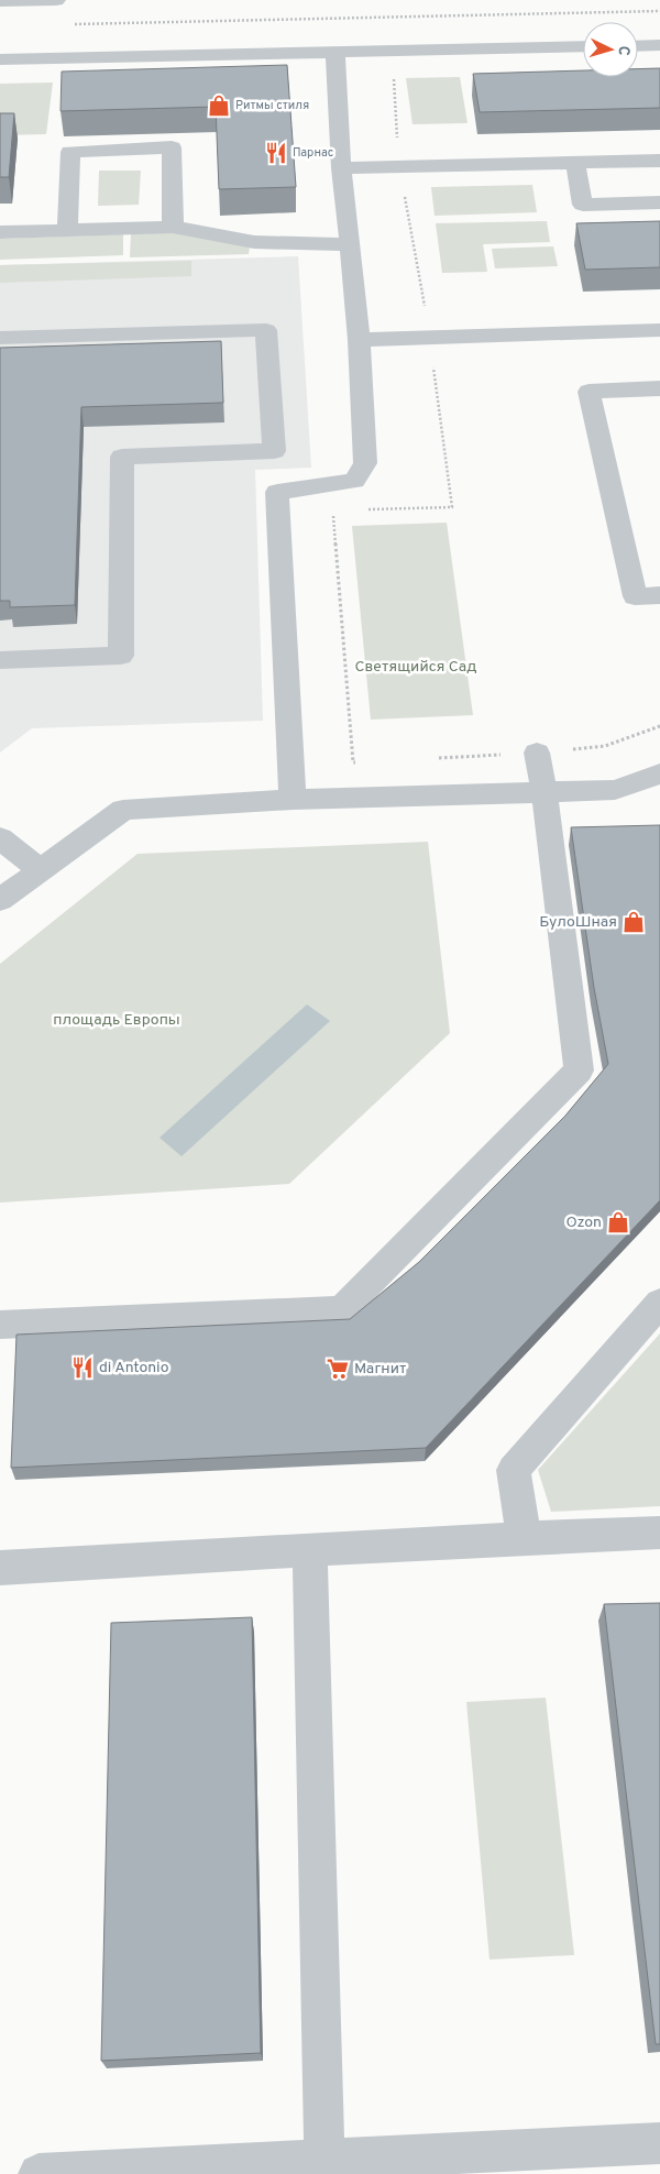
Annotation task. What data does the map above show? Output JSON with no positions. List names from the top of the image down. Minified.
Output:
{"parks":["Светящийся Сад","площадь Европы"],"places":{"shop":["Ритмы стиля","БулоШная","Ozon"],"restaurant":["Парнас","di Antonio"],"supermarket":["Магнит"]},"north":"right"}
